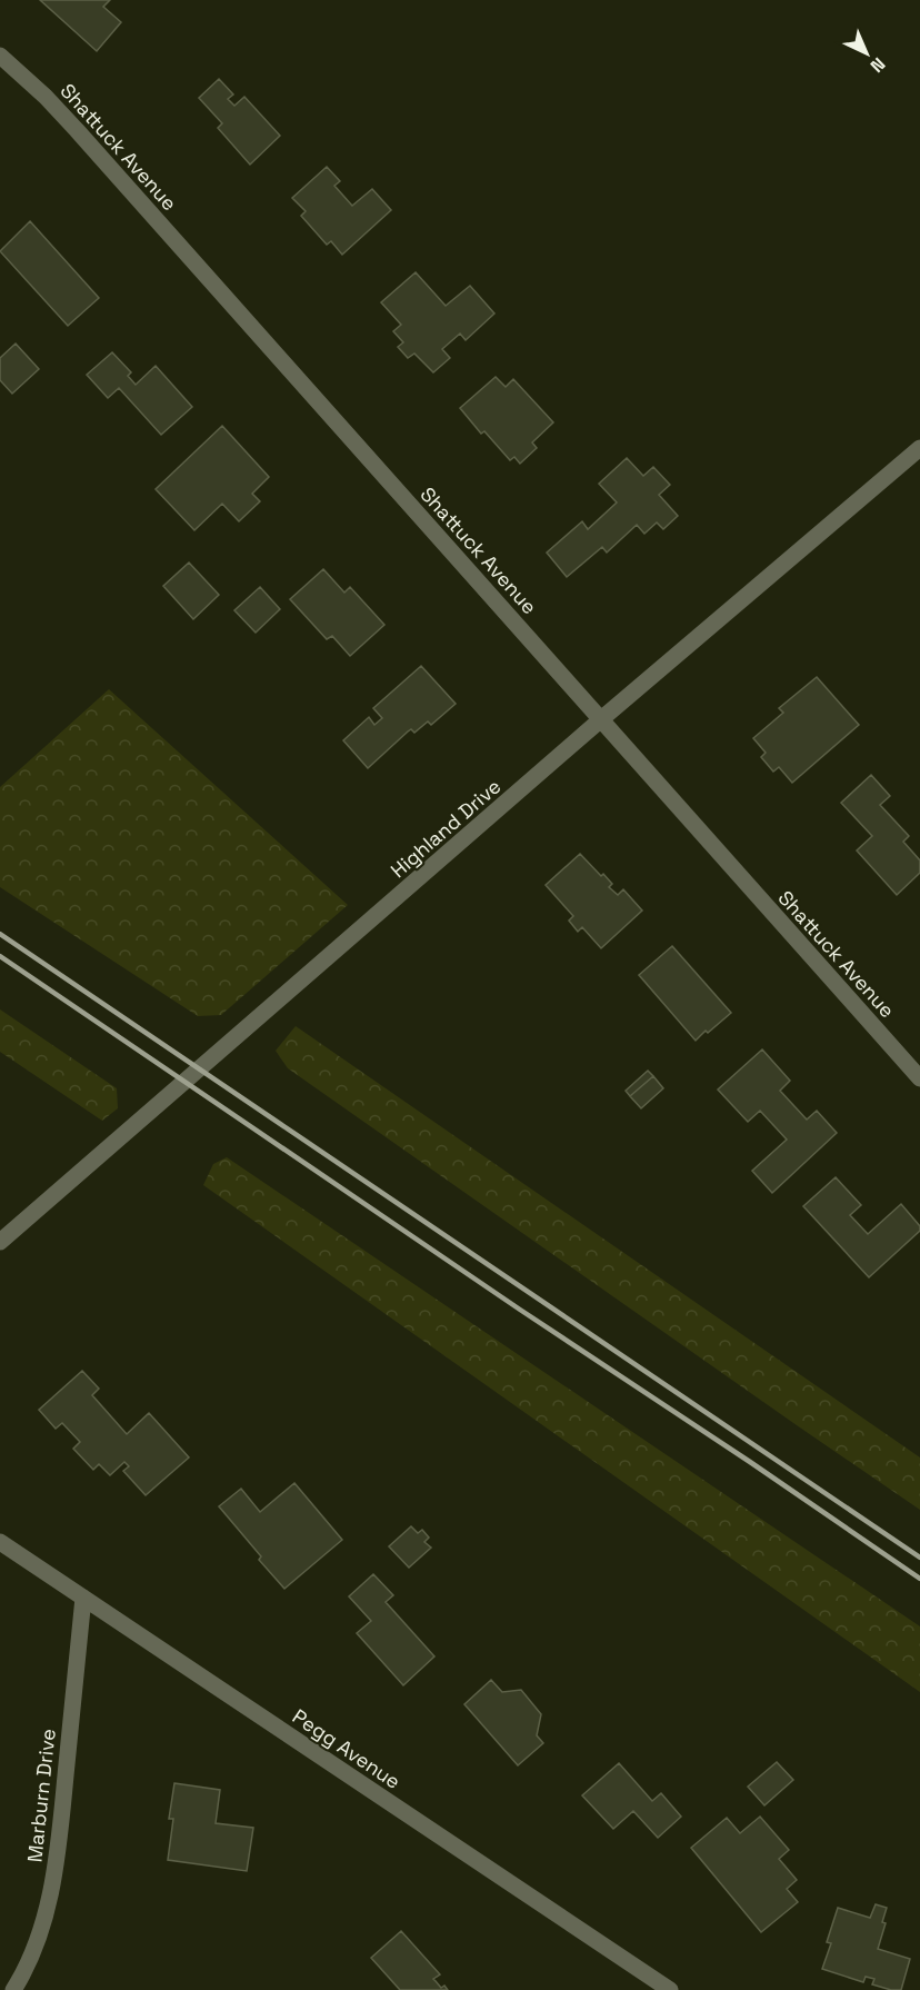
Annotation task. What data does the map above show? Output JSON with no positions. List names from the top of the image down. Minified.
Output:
{"streets":{"street":["Shattuck Avenue","Highland Drive","Pegg Avenue","Marburn Drive"]},"crossings":[["Shattuck Avenue","Highland Drive"],["Pegg Avenue","Marburn Drive"]],"north":"bottom right"}
